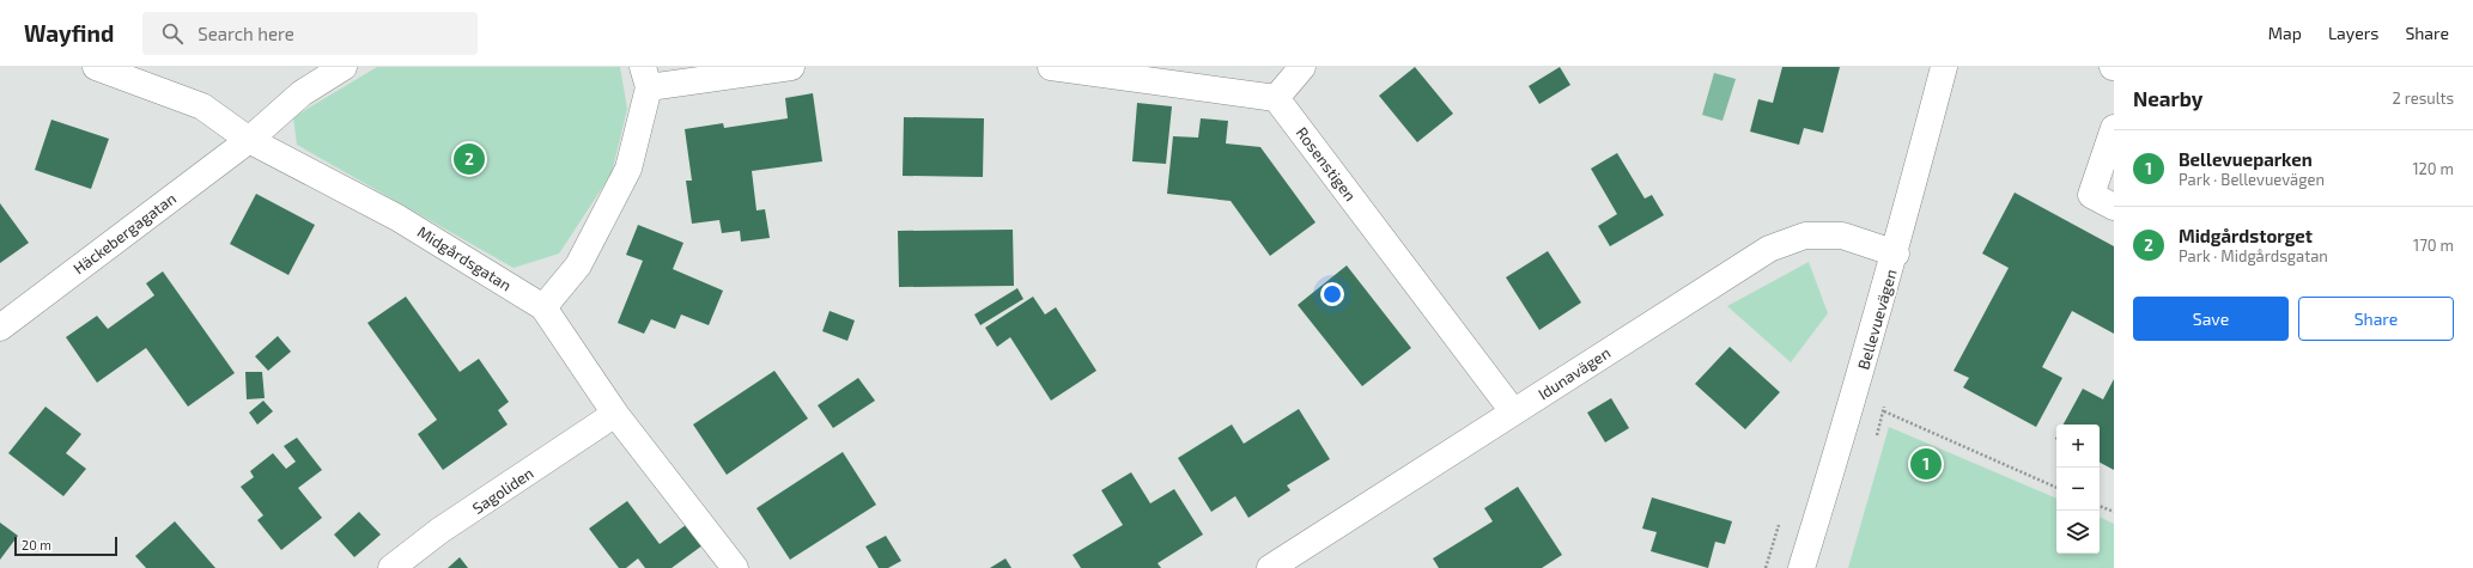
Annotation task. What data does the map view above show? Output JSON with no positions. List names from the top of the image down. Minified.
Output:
{"streets":{"street":["Rosenstigen","Häckebergagatan","Midgårdsgatan","Bellevuevägen","Idunavägen","Sagoliden"]},"crossings":[["Rosenstigen","Idunavägen"],["Häckebergagatan","Midgårdsgatan"],["Midgårdsgatan","Sagoliden"],["Bellevuevägen","Idunavägen"]],"scale_bar":"20 m","page":{"header":"Wayfind","search":"Search here","nav":["Map","Layers","Share"],"heading":["Nearby","2 results"],"list":[{"mark":"1","name":"Bellevueparken","note":"Park · Bellevuevägen","value":"120 m"},{"mark":"2","name":"Midgårdstorget","note":"Park · Midgårdsgatan","value":"170 m"}],"pins":["2","1"],"buttons":["Save","Share"],"map_buttons":["+","−"],"scale":"20 m"}}
